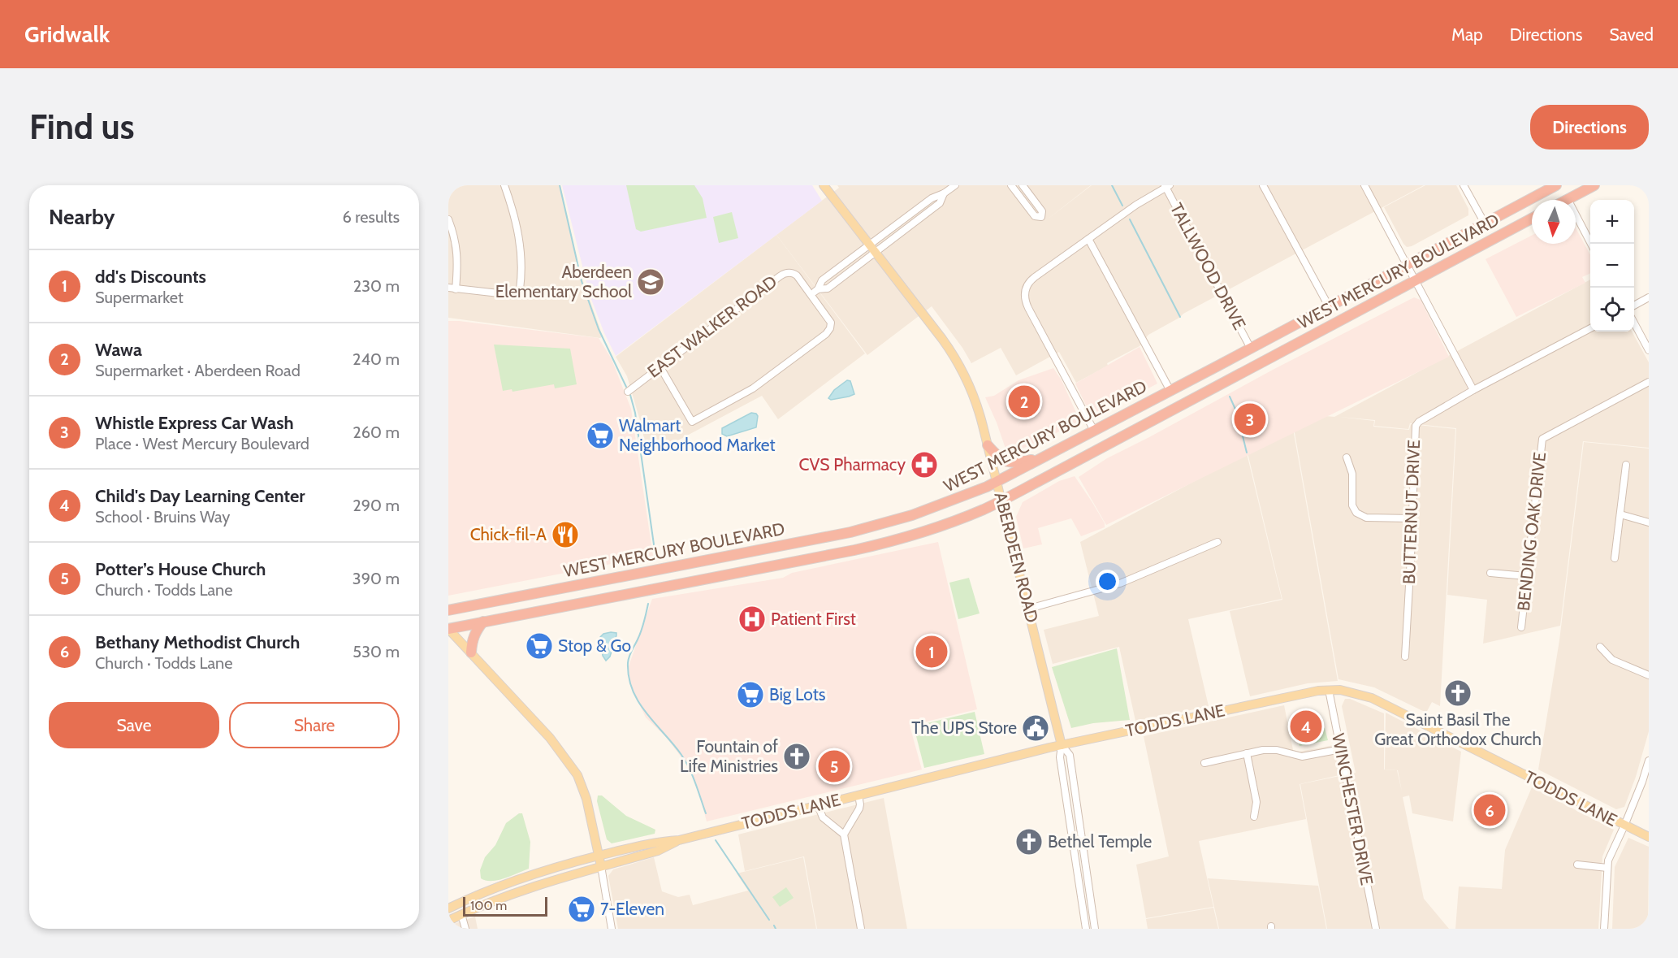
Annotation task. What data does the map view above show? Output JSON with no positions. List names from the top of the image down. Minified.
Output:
{"streets":{"highway":["WEST MERCURY BOULEVARD"],"main road":["ABERDEEN ROAD","TODDS LANE"],"street":["TALLWOOD DRIVE","EAST WALKER ROAD","BUTTERNUT DRIVE","BENDING OAK DRIVE","WINCHESTER DRIVE"]},"crossings":[["TALLWOOD DRIVE","WEST MERCURY BOULEVARD"],["WEST MERCURY BOULEVARD","ABERDEEN ROAD"],["ABERDEEN ROAD","TODDS LANE"],["TODDS LANE","WINCHESTER DRIVE"]],"places":{"school or university":["Aberdeen Elementary School"],"supermarket":["Walmart Neighborhood Market","Stop & Go","Big Lots","7-Eleven"],"pharmacy":["CVS Pharmacy"],"restaurant":["Chick-fil-A"],"hospital":["Patient First"],"church":["Saint Basil The Great Orthodox Church","Fountain of Life Ministries","Bethel Temple"],"public building":["The UPS Store"]},"scale_bar":"100 m","north":"bottom","page":{"header":"Gridwalk","nav":["Map","Directions","Saved"],"buttons":["Directions",["Save","Share"]],"title":"Find us","heading":["Nearby","6 results"],"map_buttons":["+","−"],"list":[{"mark":"1","name":"dd's Discounts","note":"Supermarket","value":"230 m"},{"mark":"2","name":"Wawa","note":"Supermarket · Aberdeen Road","value":"240 m"},{"mark":"3","name":"Whistle Express Car Wash","note":"Place · West Mercury Boulevard","value":"260 m"},{"mark":"4","name":"Child's Day Learning Center","note":"School · Bruins Way","value":"290 m"},{"mark":"5","name":"Potter’s House Church","note":"Church · Todds Lane","value":"390 m"},{"mark":"6","name":"Bethany Methodist Church","note":"Church · Todds Lane","value":"530 m"}],"pins":["2","3","1","4","5","6"],"scale":"100 m"}}
